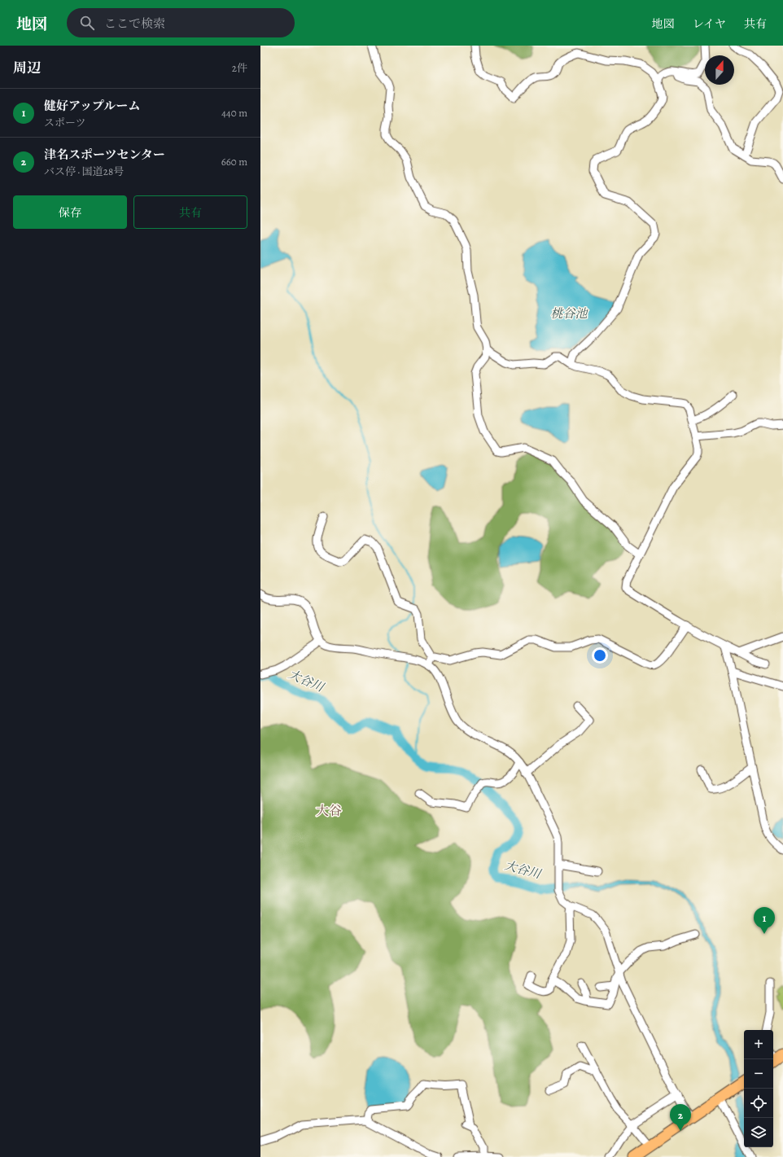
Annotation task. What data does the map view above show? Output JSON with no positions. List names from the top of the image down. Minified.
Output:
{"districts":["大谷"],"water":["桃谷池","大谷川"],"north":"top","page":{"header":"地図","search":"ここで検索","nav":["地図","レイヤ","共有"],"heading":["周辺","2件"],"list":[{"mark":"1","name":"健好アップルーム","note":"スポーツ","value":"440 m"},{"mark":"2","name":"津名スポーツセンター","note":"バス停 · 国道28号","value":"660 m"}],"buttons":["保存","共有"],"pins":["1","2"],"map_buttons":["+","−"]}}
